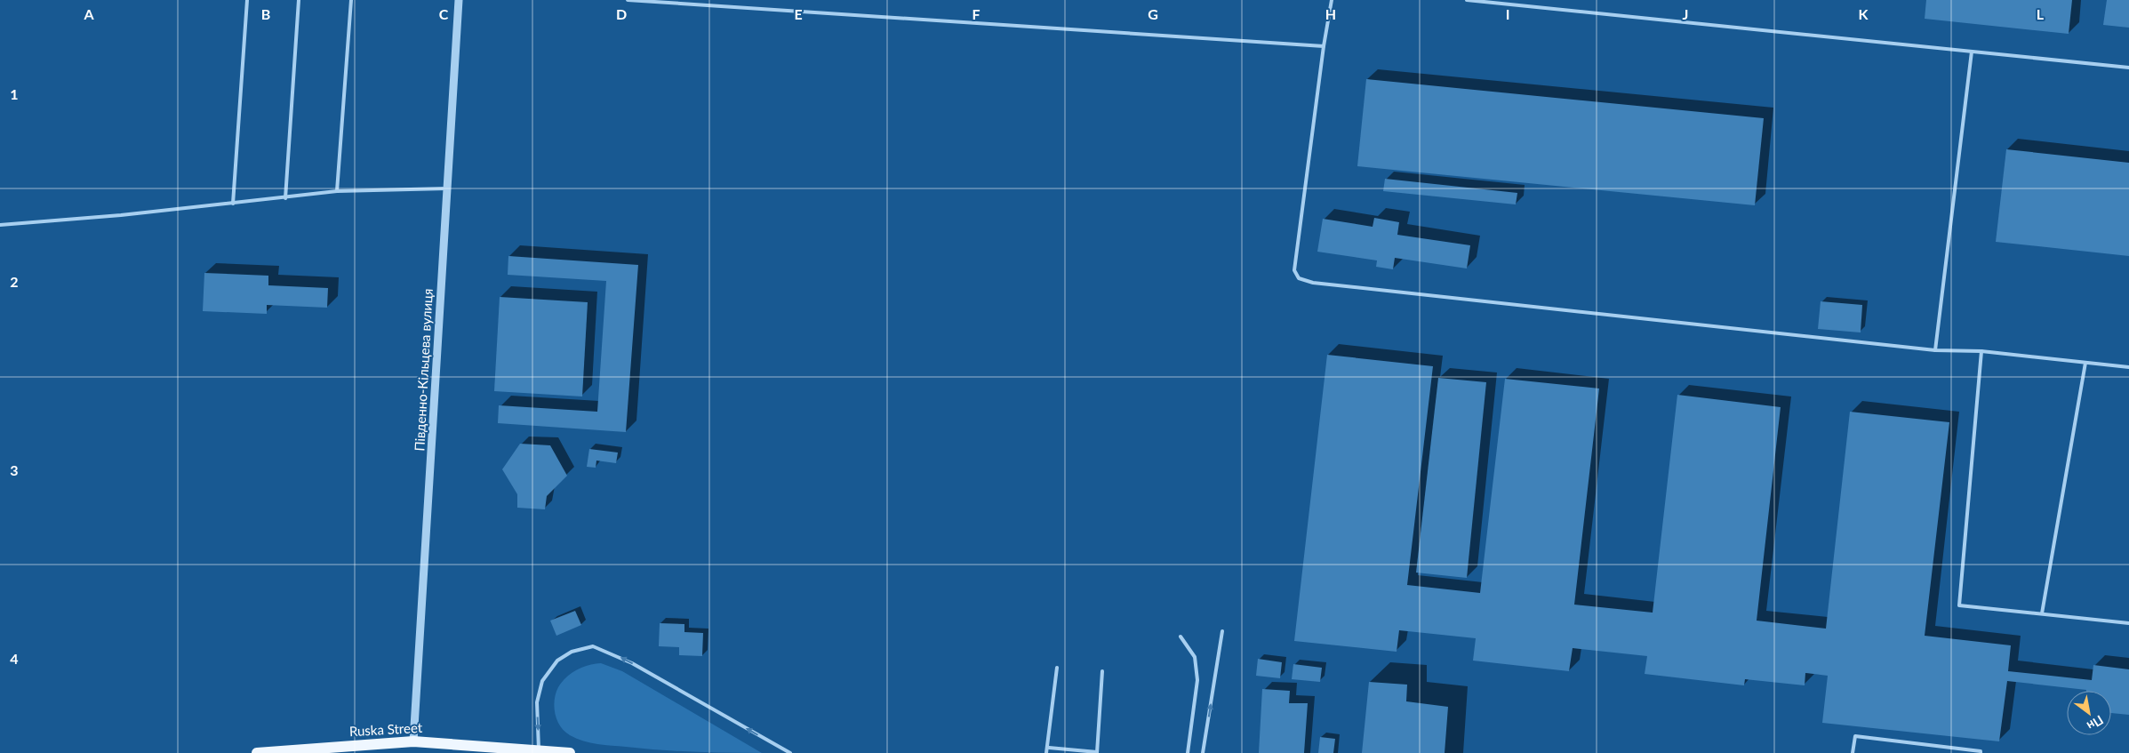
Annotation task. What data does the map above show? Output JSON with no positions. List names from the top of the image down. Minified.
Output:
{"streets":{"main road":["Ruska Street"],"street":["Південно-Кільцева вулиця"]},"crossings":[["Південно-Кільцева вулиця","Ruska Street"]],"north":"bottom right","grid":{"columns":["A","B","C","D","E","F","G","H","I","J","K","L"],"rows":["1","2","3","4"]}}
